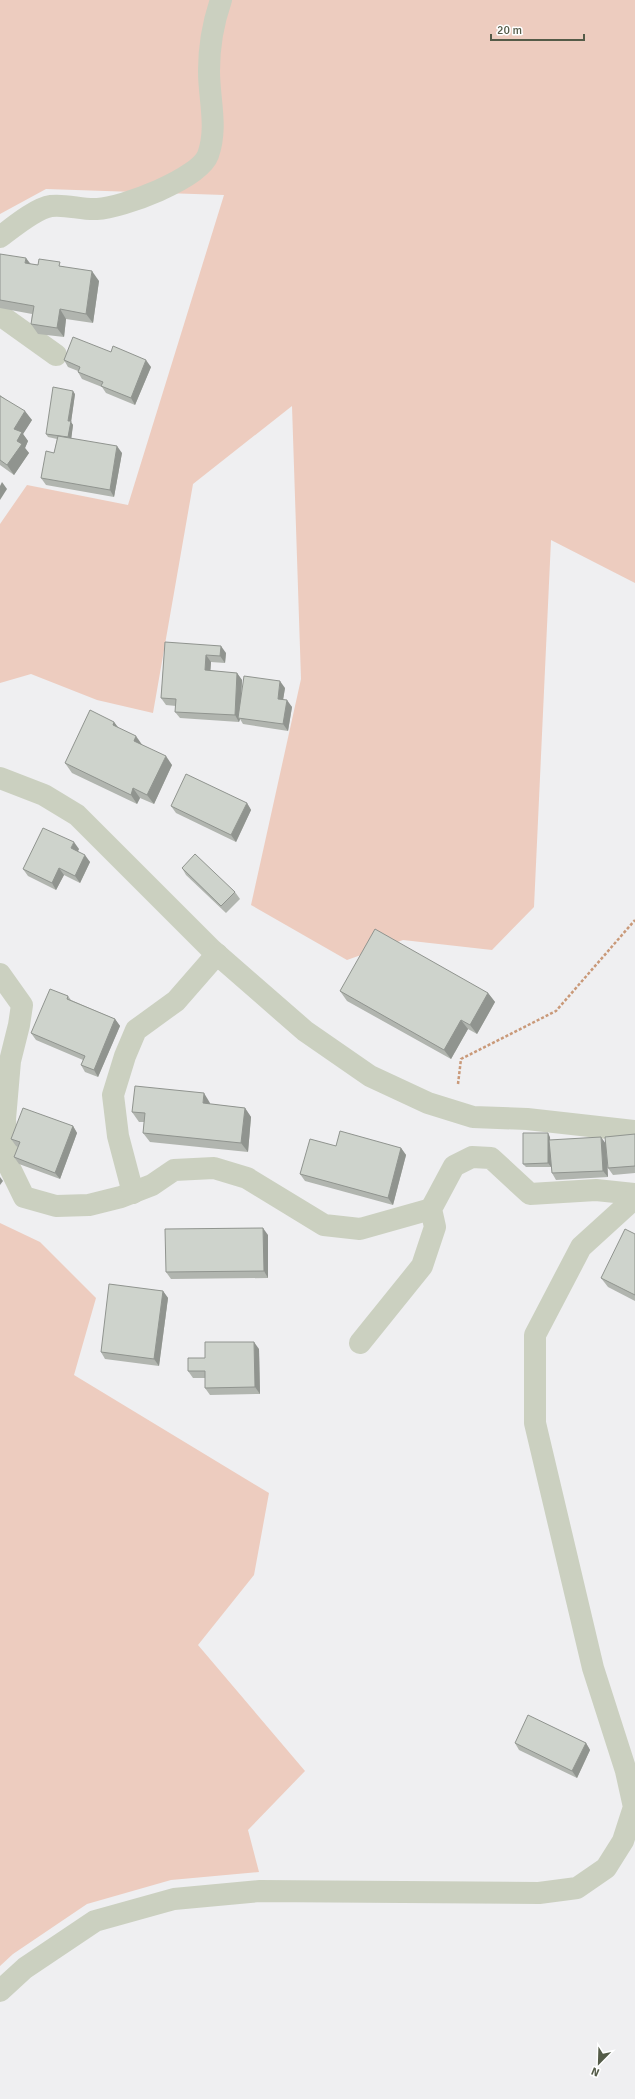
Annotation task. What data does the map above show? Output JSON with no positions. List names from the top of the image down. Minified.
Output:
{"scale_bar":"20 m","north":"bottom left"}
